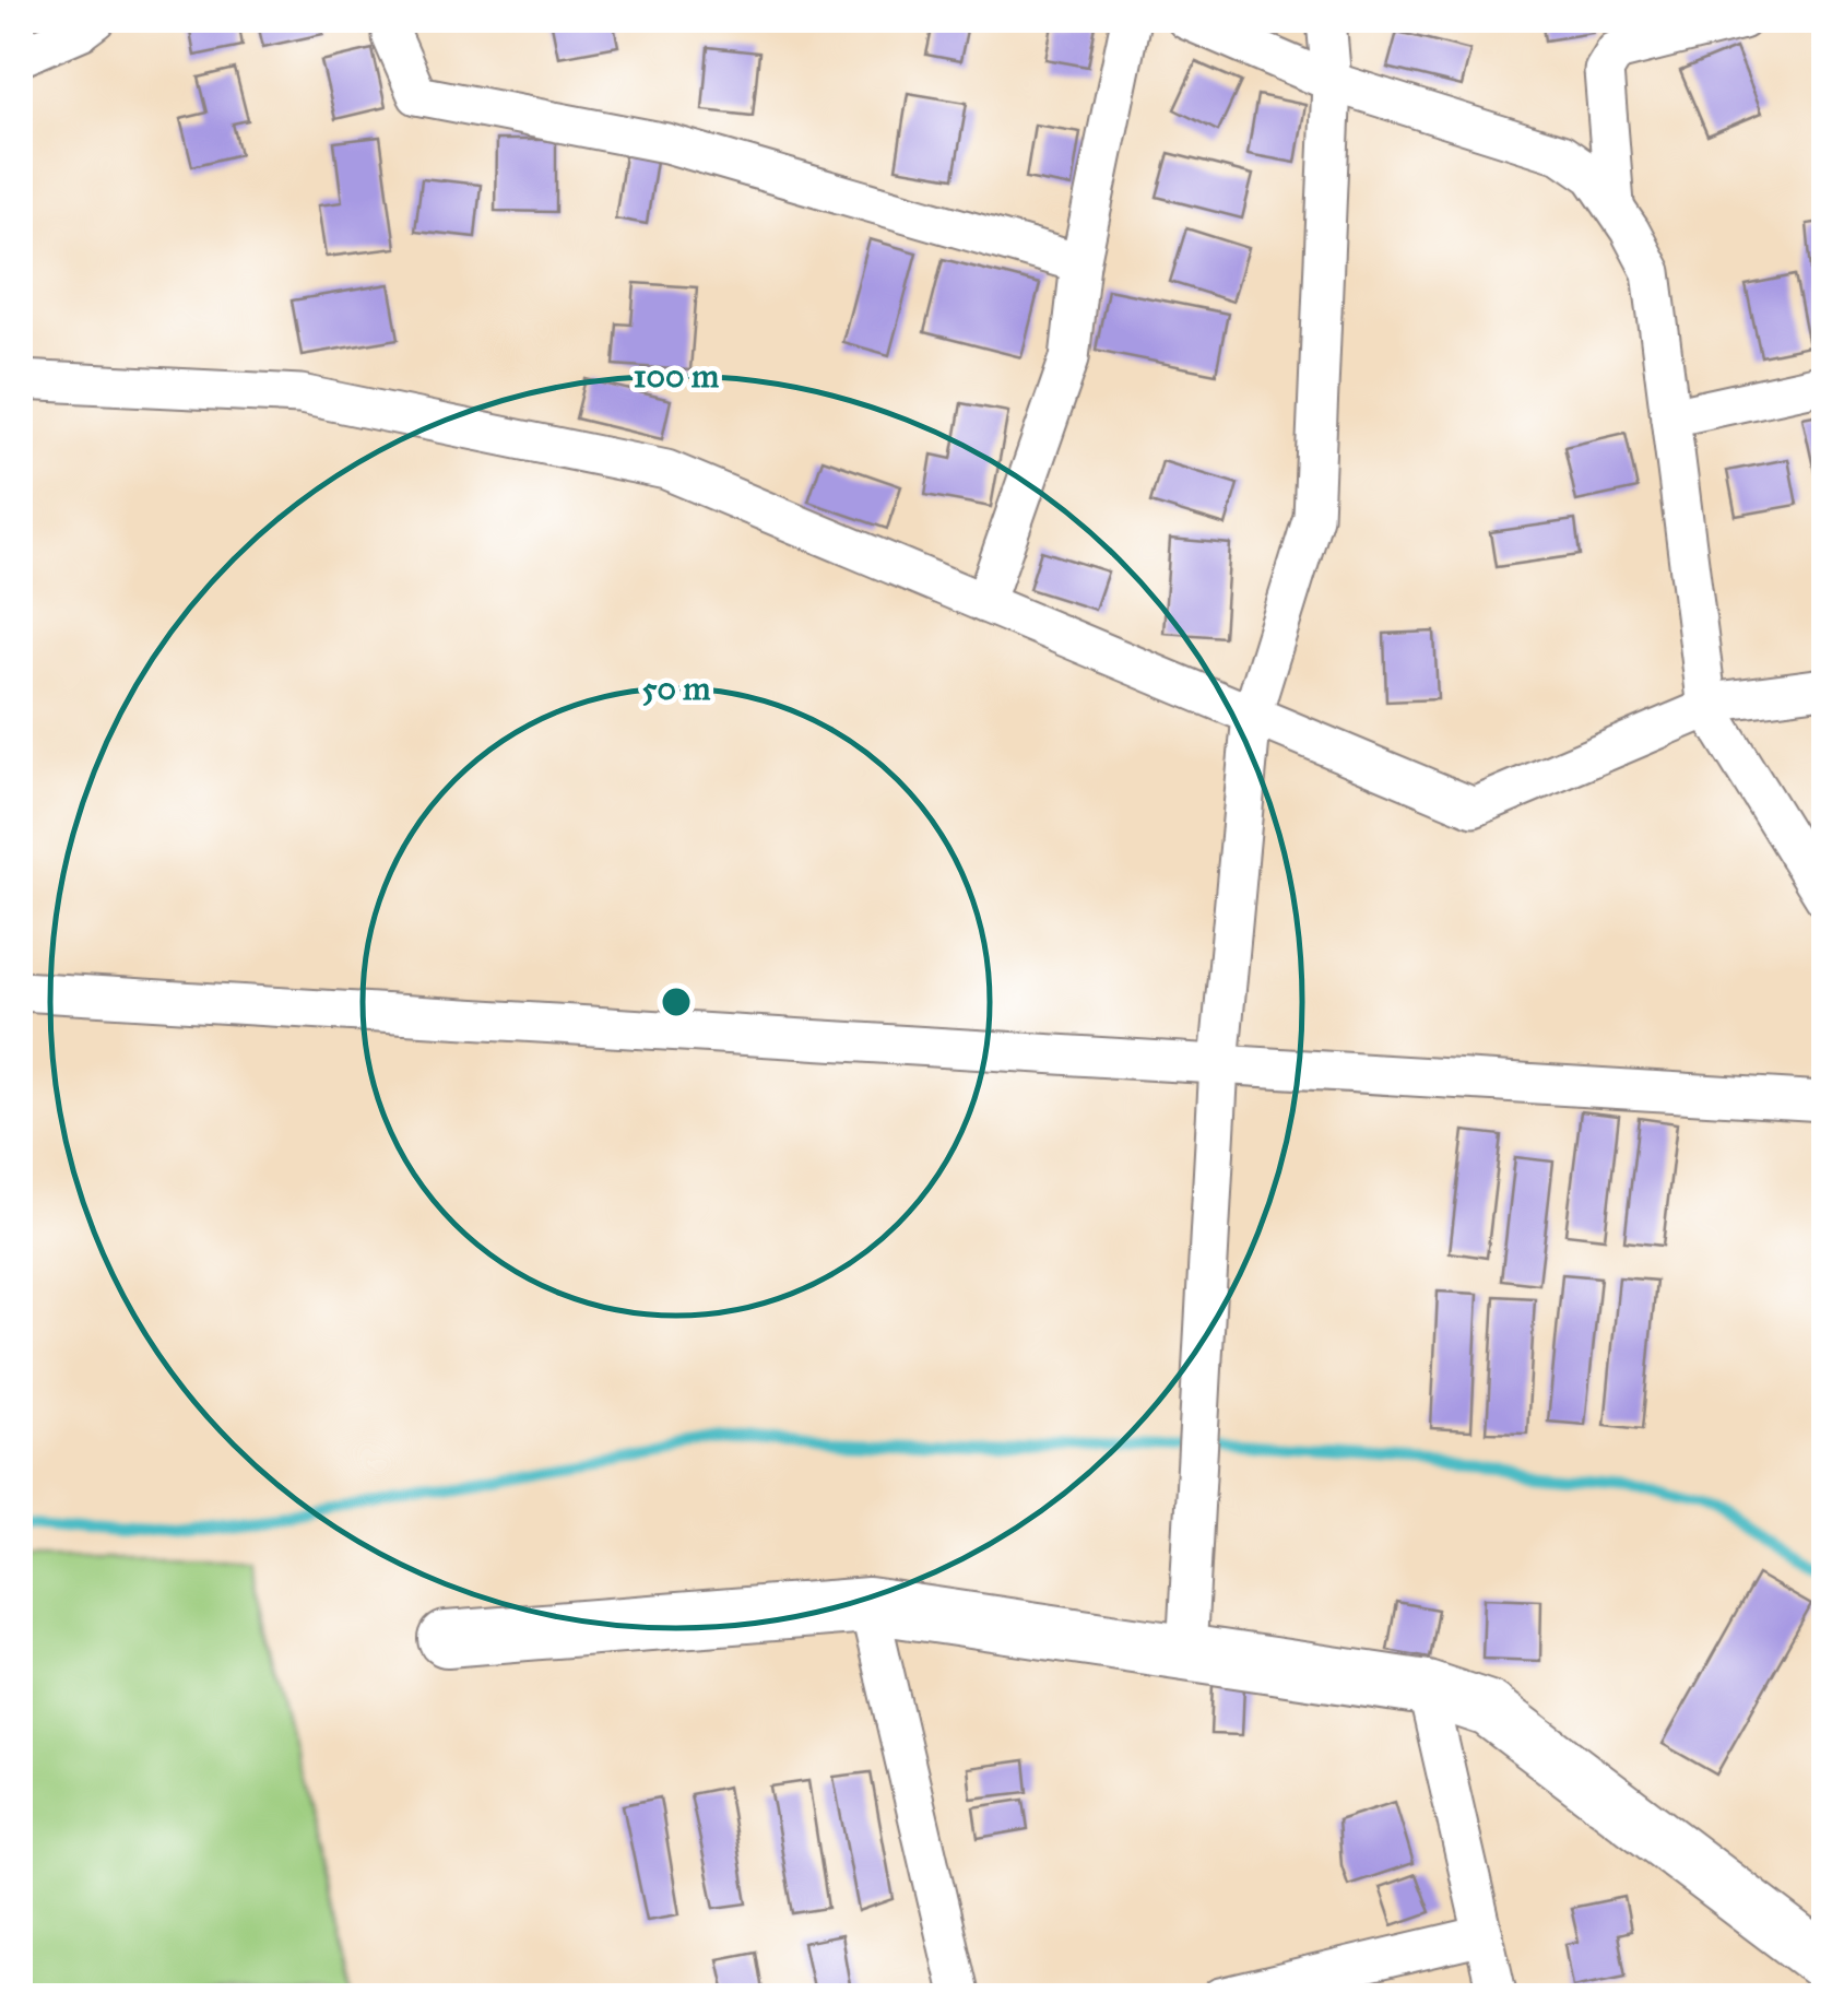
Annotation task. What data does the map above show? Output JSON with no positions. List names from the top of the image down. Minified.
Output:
{"rings":["100 m","50 m"]}
